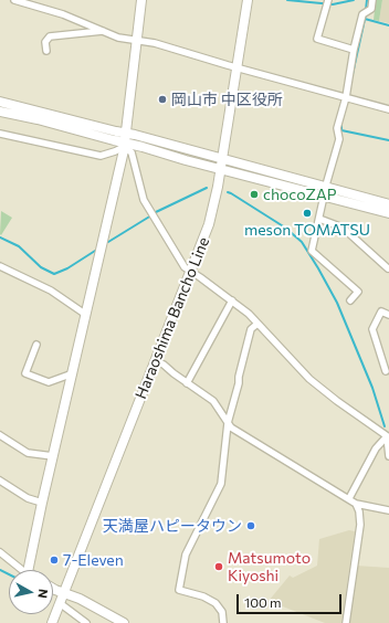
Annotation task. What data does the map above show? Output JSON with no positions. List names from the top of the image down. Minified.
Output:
{"streets":{"street":["Haraoshima Bancho Line"]},"places":["岡山市 中区役所","chocoZAP","meson TOMATSU","天満屋ハピータウン","7-Eleven","Matsumoto Kiyoshi"],"scale_bar":"100 m","north":"right"}
